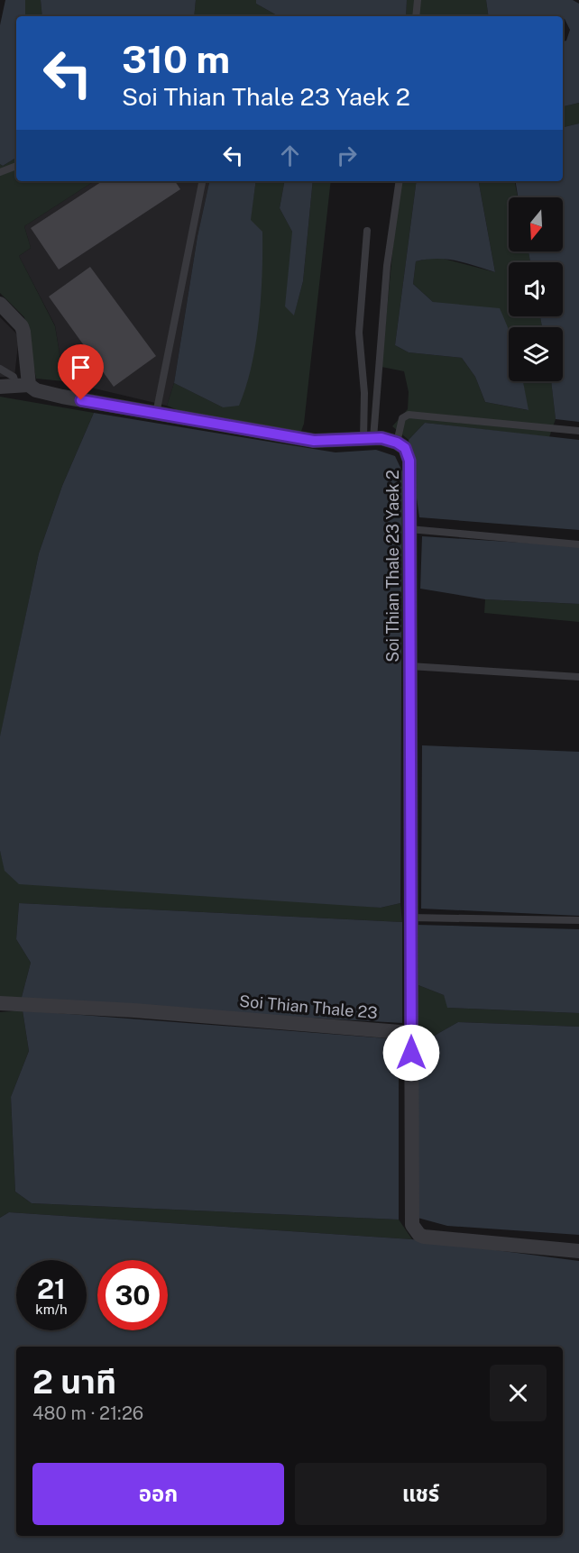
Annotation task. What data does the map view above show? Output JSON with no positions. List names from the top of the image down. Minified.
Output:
{"streets":{"street":["Soi Thian Thale 23 Yaek 2","Soi Thian Thale 23"]},"crossings":[["Soi Thian Thale 23 Yaek 2","Soi Thian Thale 23"]],"north":"bottom","page":{"turn":["310 m","Soi Thian Thale 23 Yaek 2"],"speed":"21 km/h","limit":"30","heading":["2 นาที","480 m · 21:26"],"buttons":["ออก","แชร์"]}}
